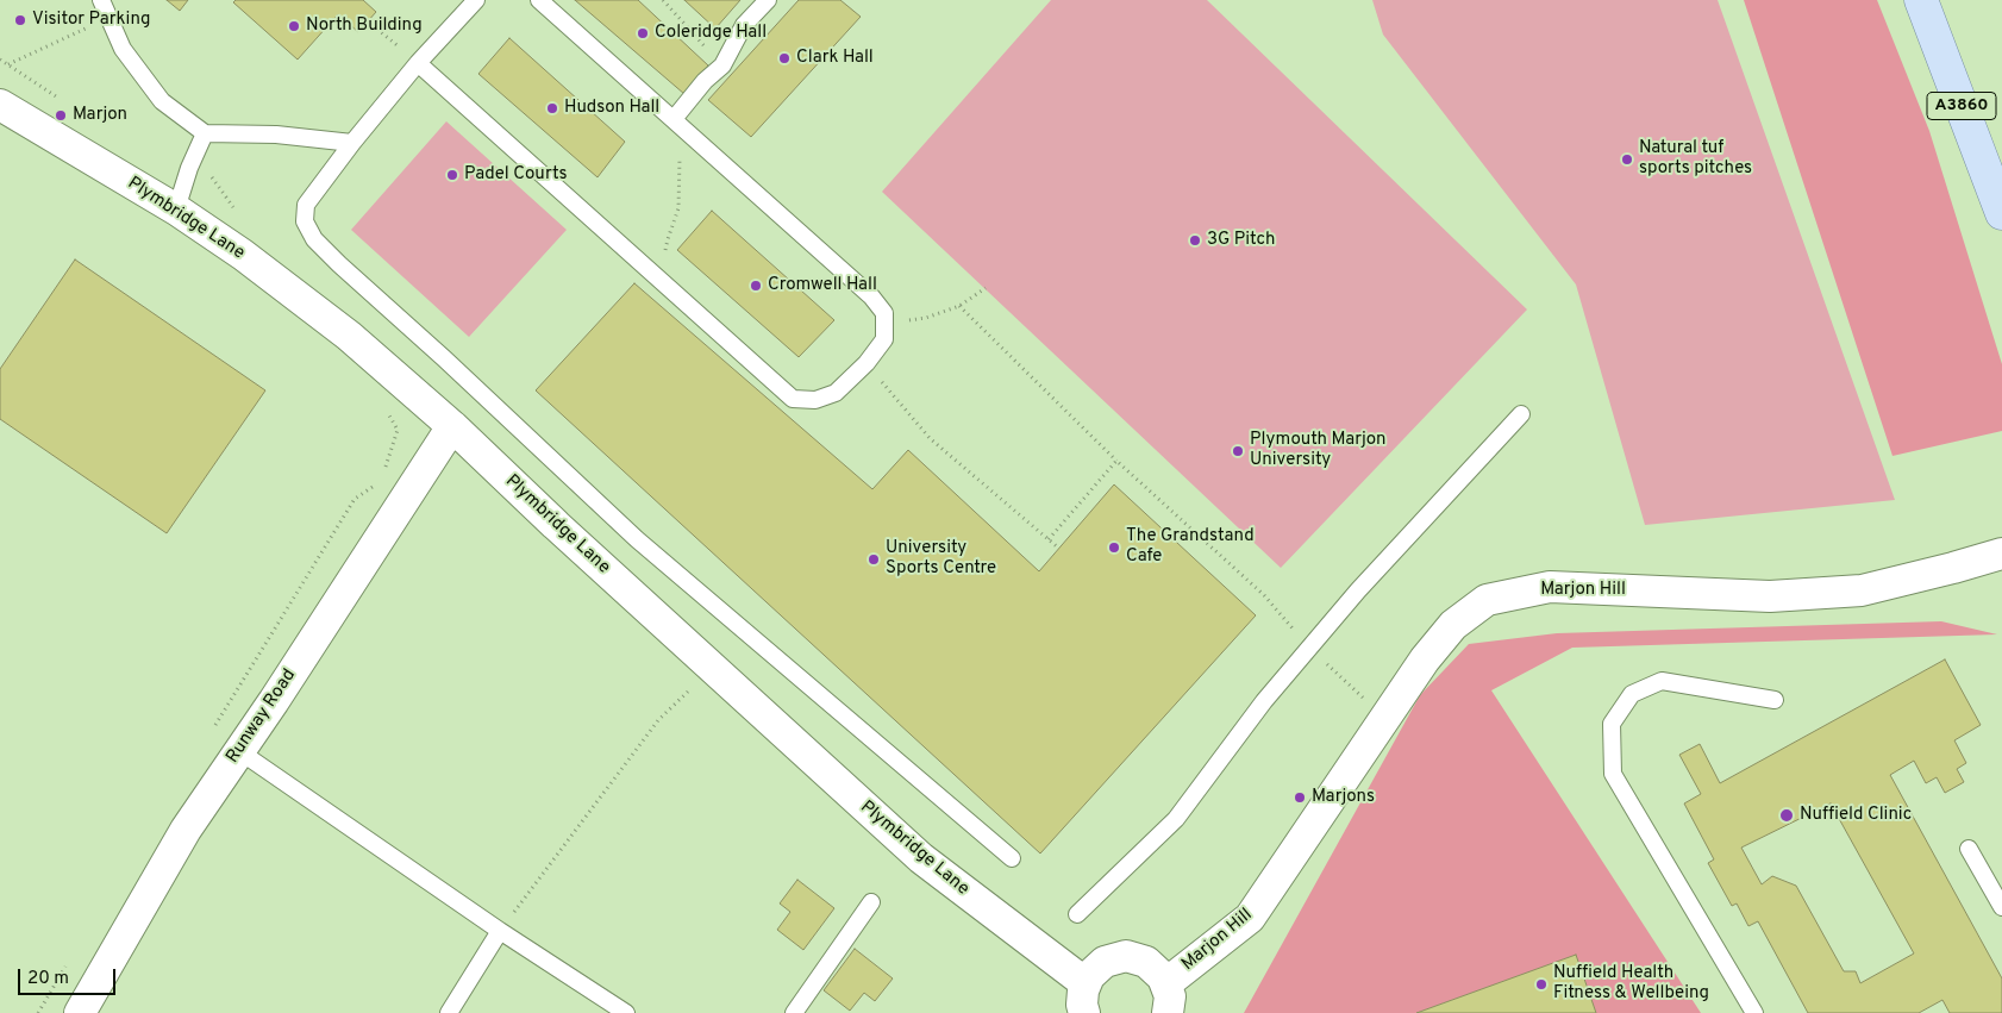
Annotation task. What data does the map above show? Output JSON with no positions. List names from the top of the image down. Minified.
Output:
{"streets":{"main road":["A3860"],"street":["Plymbridge Lane","Marjon Hill","Runway Road"]},"crossings":[["Plymbridge Lane","Runway Road"]],"places":["Visitor Parking","North Building","Coleridge Hall","Clark Hall","Hudson Hall","Marjon","Natural tuf sports pitches","Padel Courts","3G Pitch","Cromwell Hall","Plymouth Marjon University","The Grandstand Cafe","University Sports Centre","Marjons","Nuffield Clinic","Nuffield Health Fitness & Wellbeing"],"scale_bar":"20 m"}
